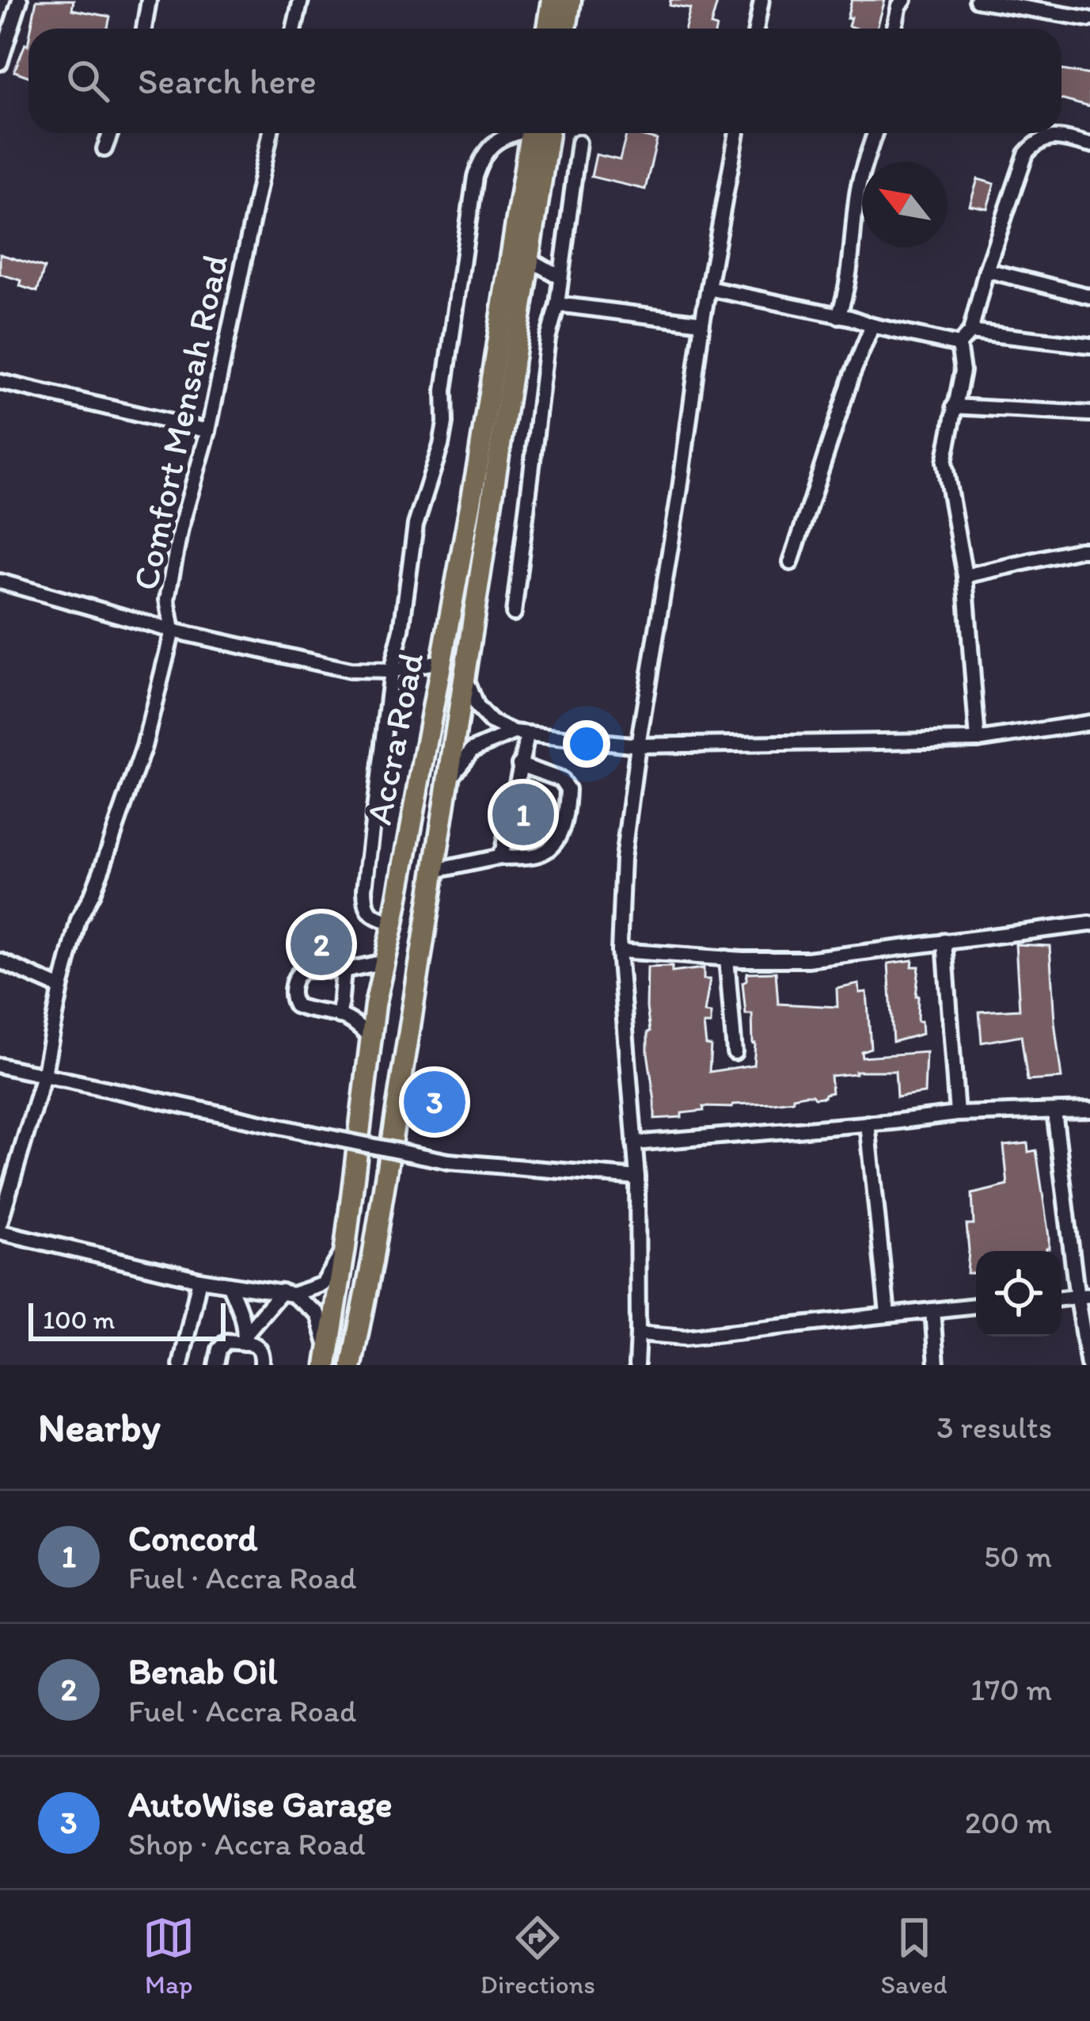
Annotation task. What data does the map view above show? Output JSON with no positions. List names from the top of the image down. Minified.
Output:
{"streets":{"highway":["Accra Road"],"street":["Comfort Mensah Road"]},"crossings":[["Comfort Mensah Road","Accra Road"]],"scale_bar":"100 m","north":"top left","page":{"search":"Search here","pins":["1","2","3"],"scale":"100 m","heading":["Nearby","3 results"],"list":[{"mark":"1","name":"Concord","note":"Fuel · Accra Road","value":"50 m"},{"mark":"2","name":"Benab Oil","note":"Fuel · Accra Road","value":"170 m"},{"mark":"3","name":"AutoWise Garage","note":"Shop · Accra Road","value":"200 m"}],"nav":["Map","Directions","Saved"]}}
